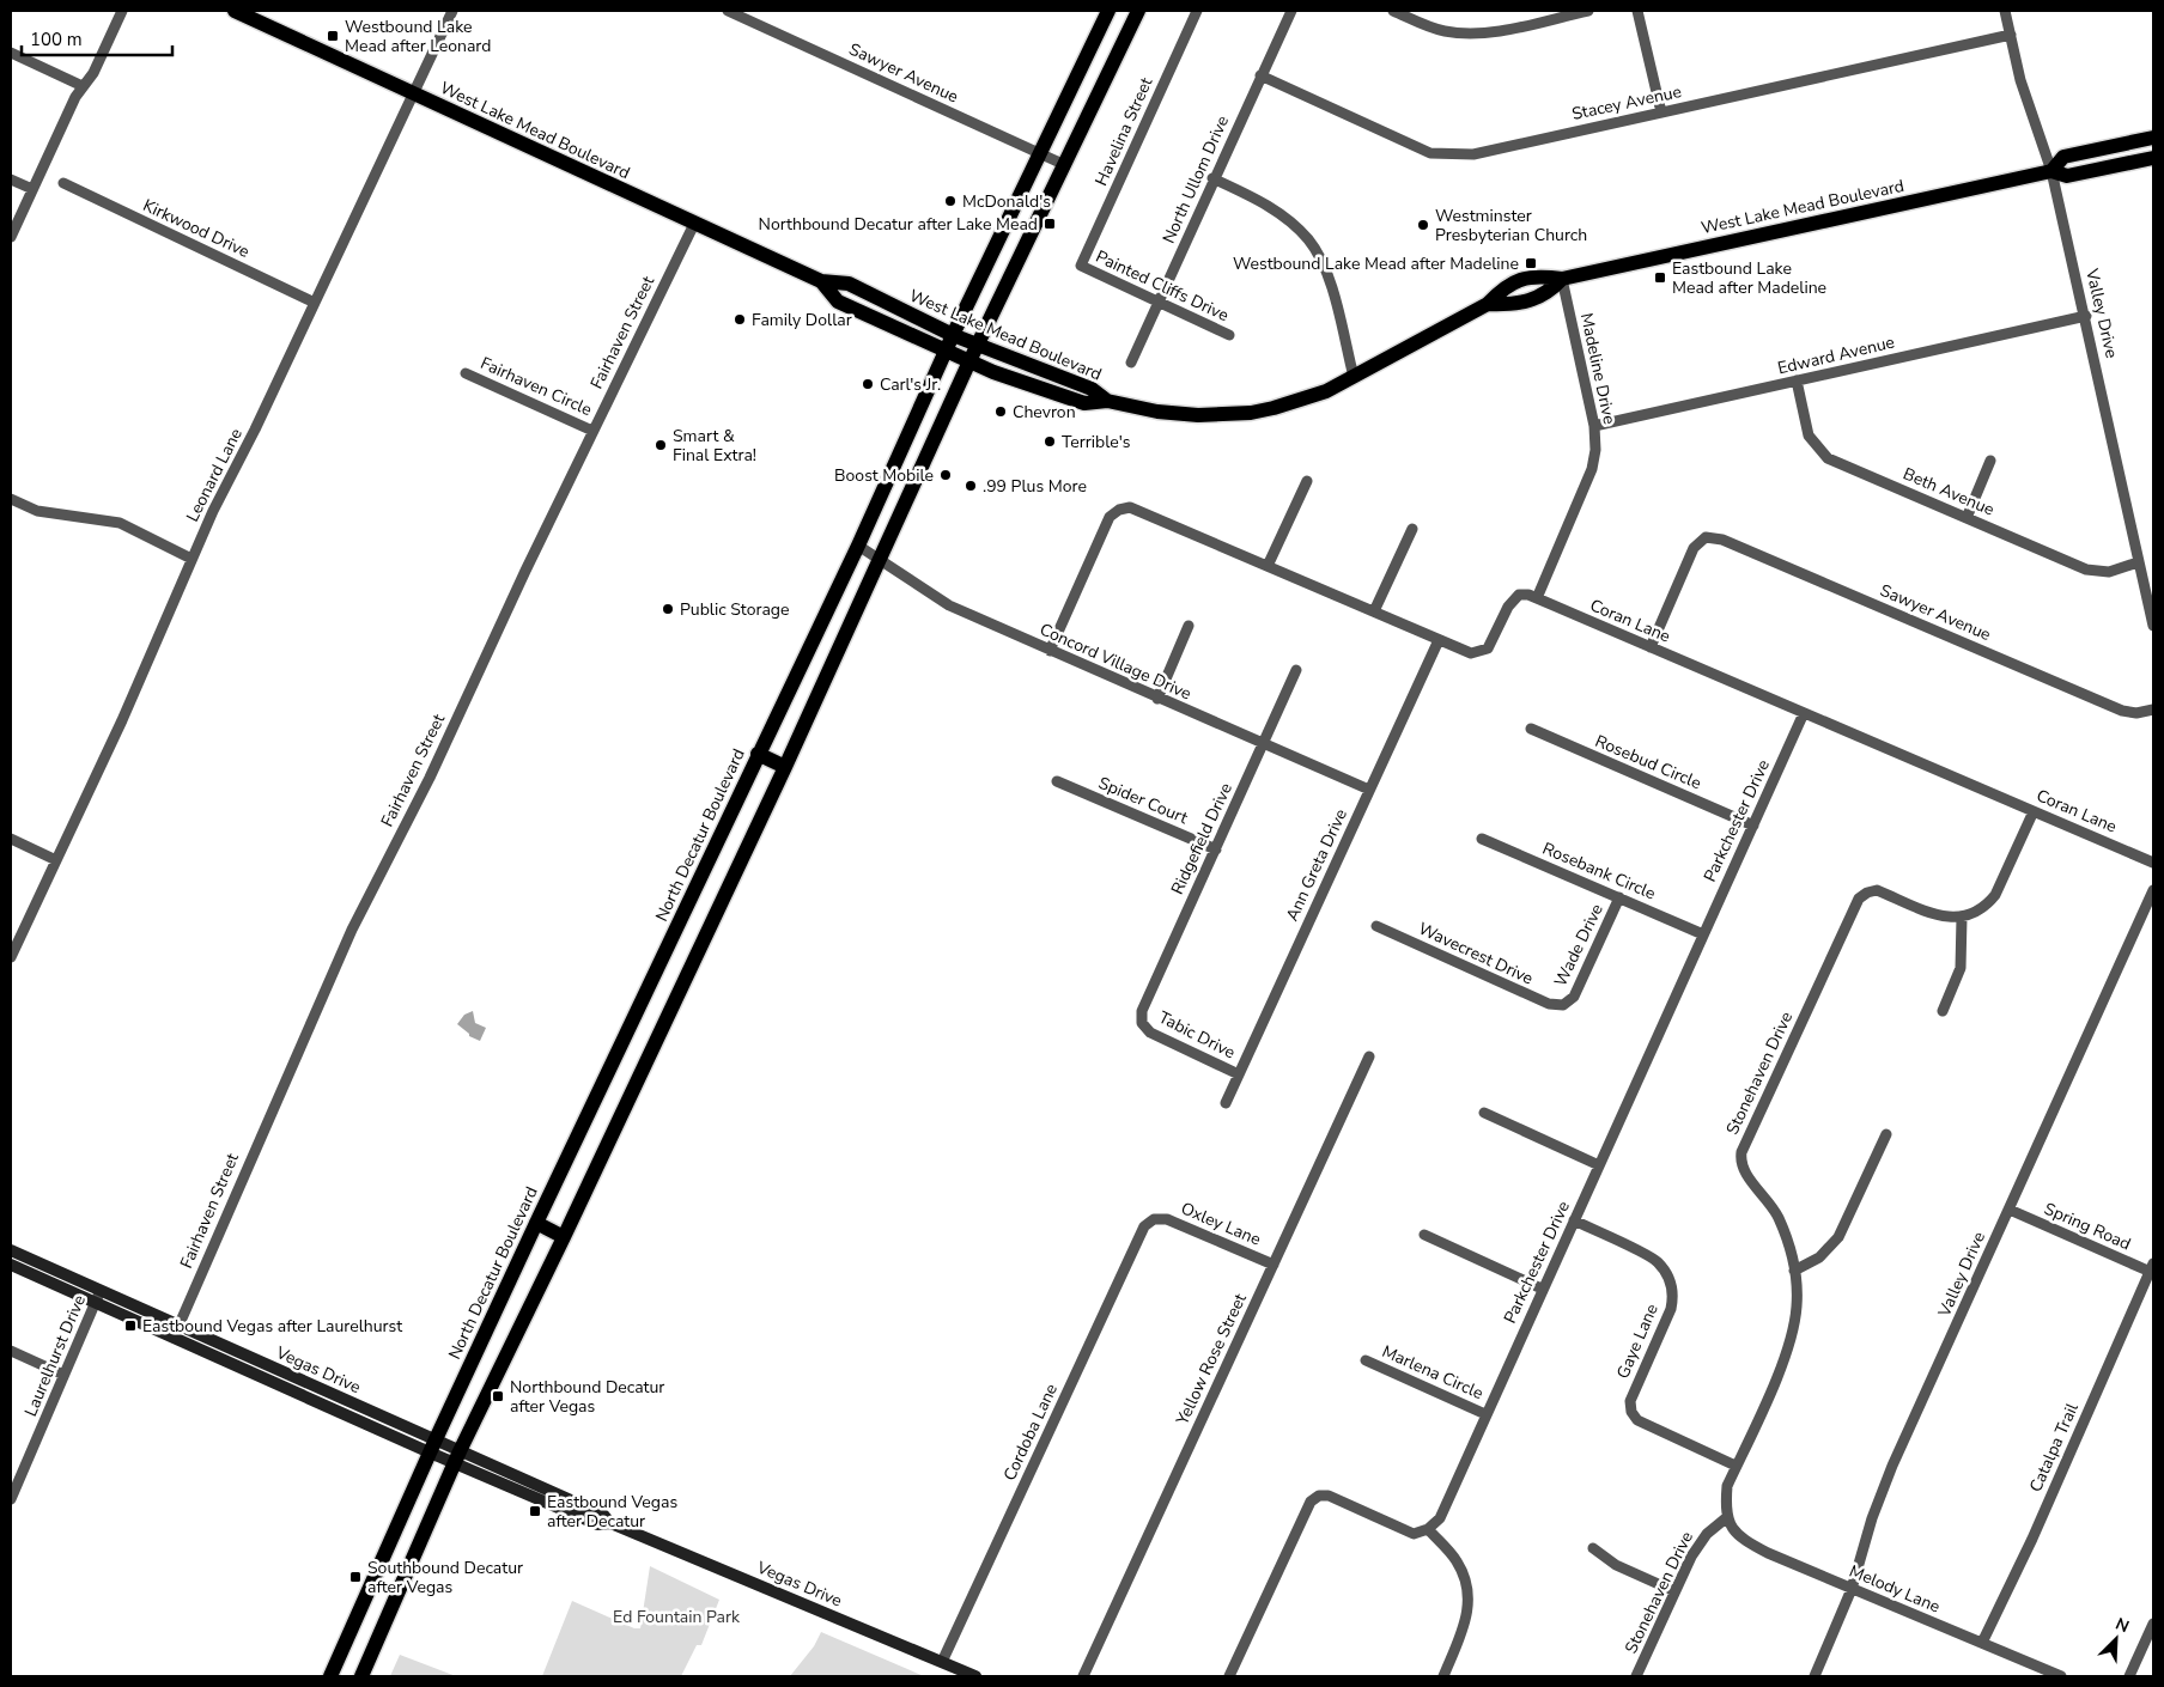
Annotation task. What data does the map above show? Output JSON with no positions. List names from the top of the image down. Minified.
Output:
{"streets":{"main road":["West Lake Mead Boulevard","North Decatur Boulevard","Vegas Drive"],"street":["Sawyer Avenue","Stacey Avenue","Havelina Street","North Ullom Drive","Kirkwood Drive","Painted Cliffs Drive","Valley Drive","Fairhaven Street","Edward Avenue","Madeline Drive","Fairhaven Circle","Leonard Lane","Beth Avenue","Coran Lane","Concord Village Drive","Rosebud Circle","Spider Court","Parkchester Drive","Ridgefield Drive","Ann Greta Drive","Rosebank Circle","Wade Drive","Wavecrest Drive","Tabic Drive","Stonehaven Drive","Oxley Lane","Spring Road","Gaye Lane","Laurelhurst Drive","Yellow Rose Street","Marlena Circle","Cordoba Lane","Catalpa Trail","Melody Lane"]},"crossings":[["Sawyer Avenue","Coran Lane"],["Sawyer Avenue","North Decatur Boulevard"],["Stacey Avenue","North Ullom Drive"],["Stacey Avenue","Valley Drive"],["West Lake Mead Boulevard","Valley Drive"],["West Lake Mead Boulevard","Fairhaven Street"],["West Lake Mead Boulevard","Madeline Drive"],["West Lake Mead Boulevard","Leonard Lane"],["West Lake Mead Boulevard","North Decatur Boulevard"],["Havelina Street","Painted Cliffs Drive"],["North Ullom Drive","Painted Cliffs Drive"],["Kirkwood Drive","Leonard Lane"],["Valley Drive","Edward Avenue"],["Valley Drive","Beth Avenue"],["Valley Drive","Spring Road"],["Valley Drive","Melody Lane"],["Fairhaven Street","Fairhaven Circle"],["Fairhaven Street","Vegas Drive"],["Edward Avenue","Madeline Drive"],["Edward Avenue","Beth Avenue"],["Madeline Drive","Coran Lane"],["Coran Lane","Parkchester Drive"],["Concord Village Drive","North Decatur Boulevard"],["Concord Village Drive","Ridgefield Drive"],["Concord Village Drive","Ann Greta Drive"],["Rosebud Circle","Parkchester Drive"],["Spider Court","Ridgefield Drive"],["Parkchester Drive","Rosebank Circle"],["Parkchester Drive","Gaye Lane"],["Parkchester Drive","Marlena Circle"],["North Decatur Boulevard","Vegas Drive"],["Ridgefield Drive","Tabic Drive"],["Ann Greta Drive","Tabic Drive"],["Rosebank Circle","Wade Drive"],["Wade Drive","Wavecrest Drive"],["Stonehaven Drive","Gaye Lane"],["Stonehaven Drive","Melody Lane"],["Oxley Lane","Yellow Rose Street"],["Oxley Lane","Cordoba Lane"],["Spring Road","Catalpa Trail"],["Laurelhurst Drive","Vegas Drive"],["Vegas Drive","Cordoba Lane"],["Catalpa Trail","Melody Lane"]],"parks":["Ed Fountain Park"],"places":{"transit":["Westbound Lake Mead after Leonard","Northbound Decatur after Lake Mead","Westbound Lake Mead after Madeline","Eastbound Lake Mead after Madeline","Eastbound Vegas after Laurelhurst","Northbound Decatur after Vegas","Eastbound Vegas after Decatur","Southbound Decatur after Vegas"],"other":["McDonald's","Westminster Presbyterian Church","Family Dollar","Carl's Jr.","Chevron","Terrible's","Smart & Final Extra!","Boost Mobile",".99 Plus More","Public Storage"]},"scale_bar":"100 m","north":"top right"}
